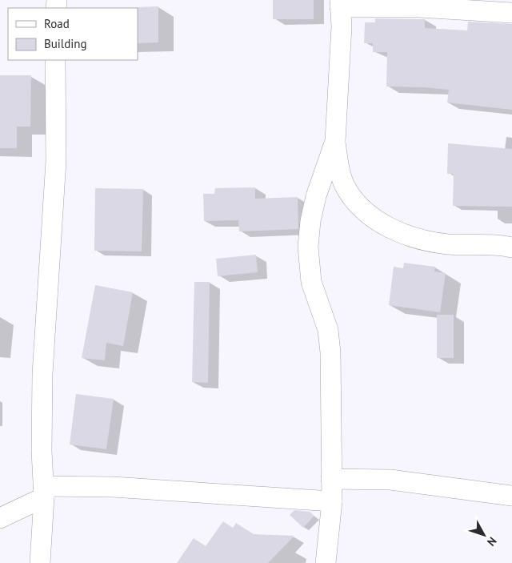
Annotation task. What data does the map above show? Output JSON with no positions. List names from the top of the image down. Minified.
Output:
{"legend":["Road","Building"],"north":"bottom right"}
